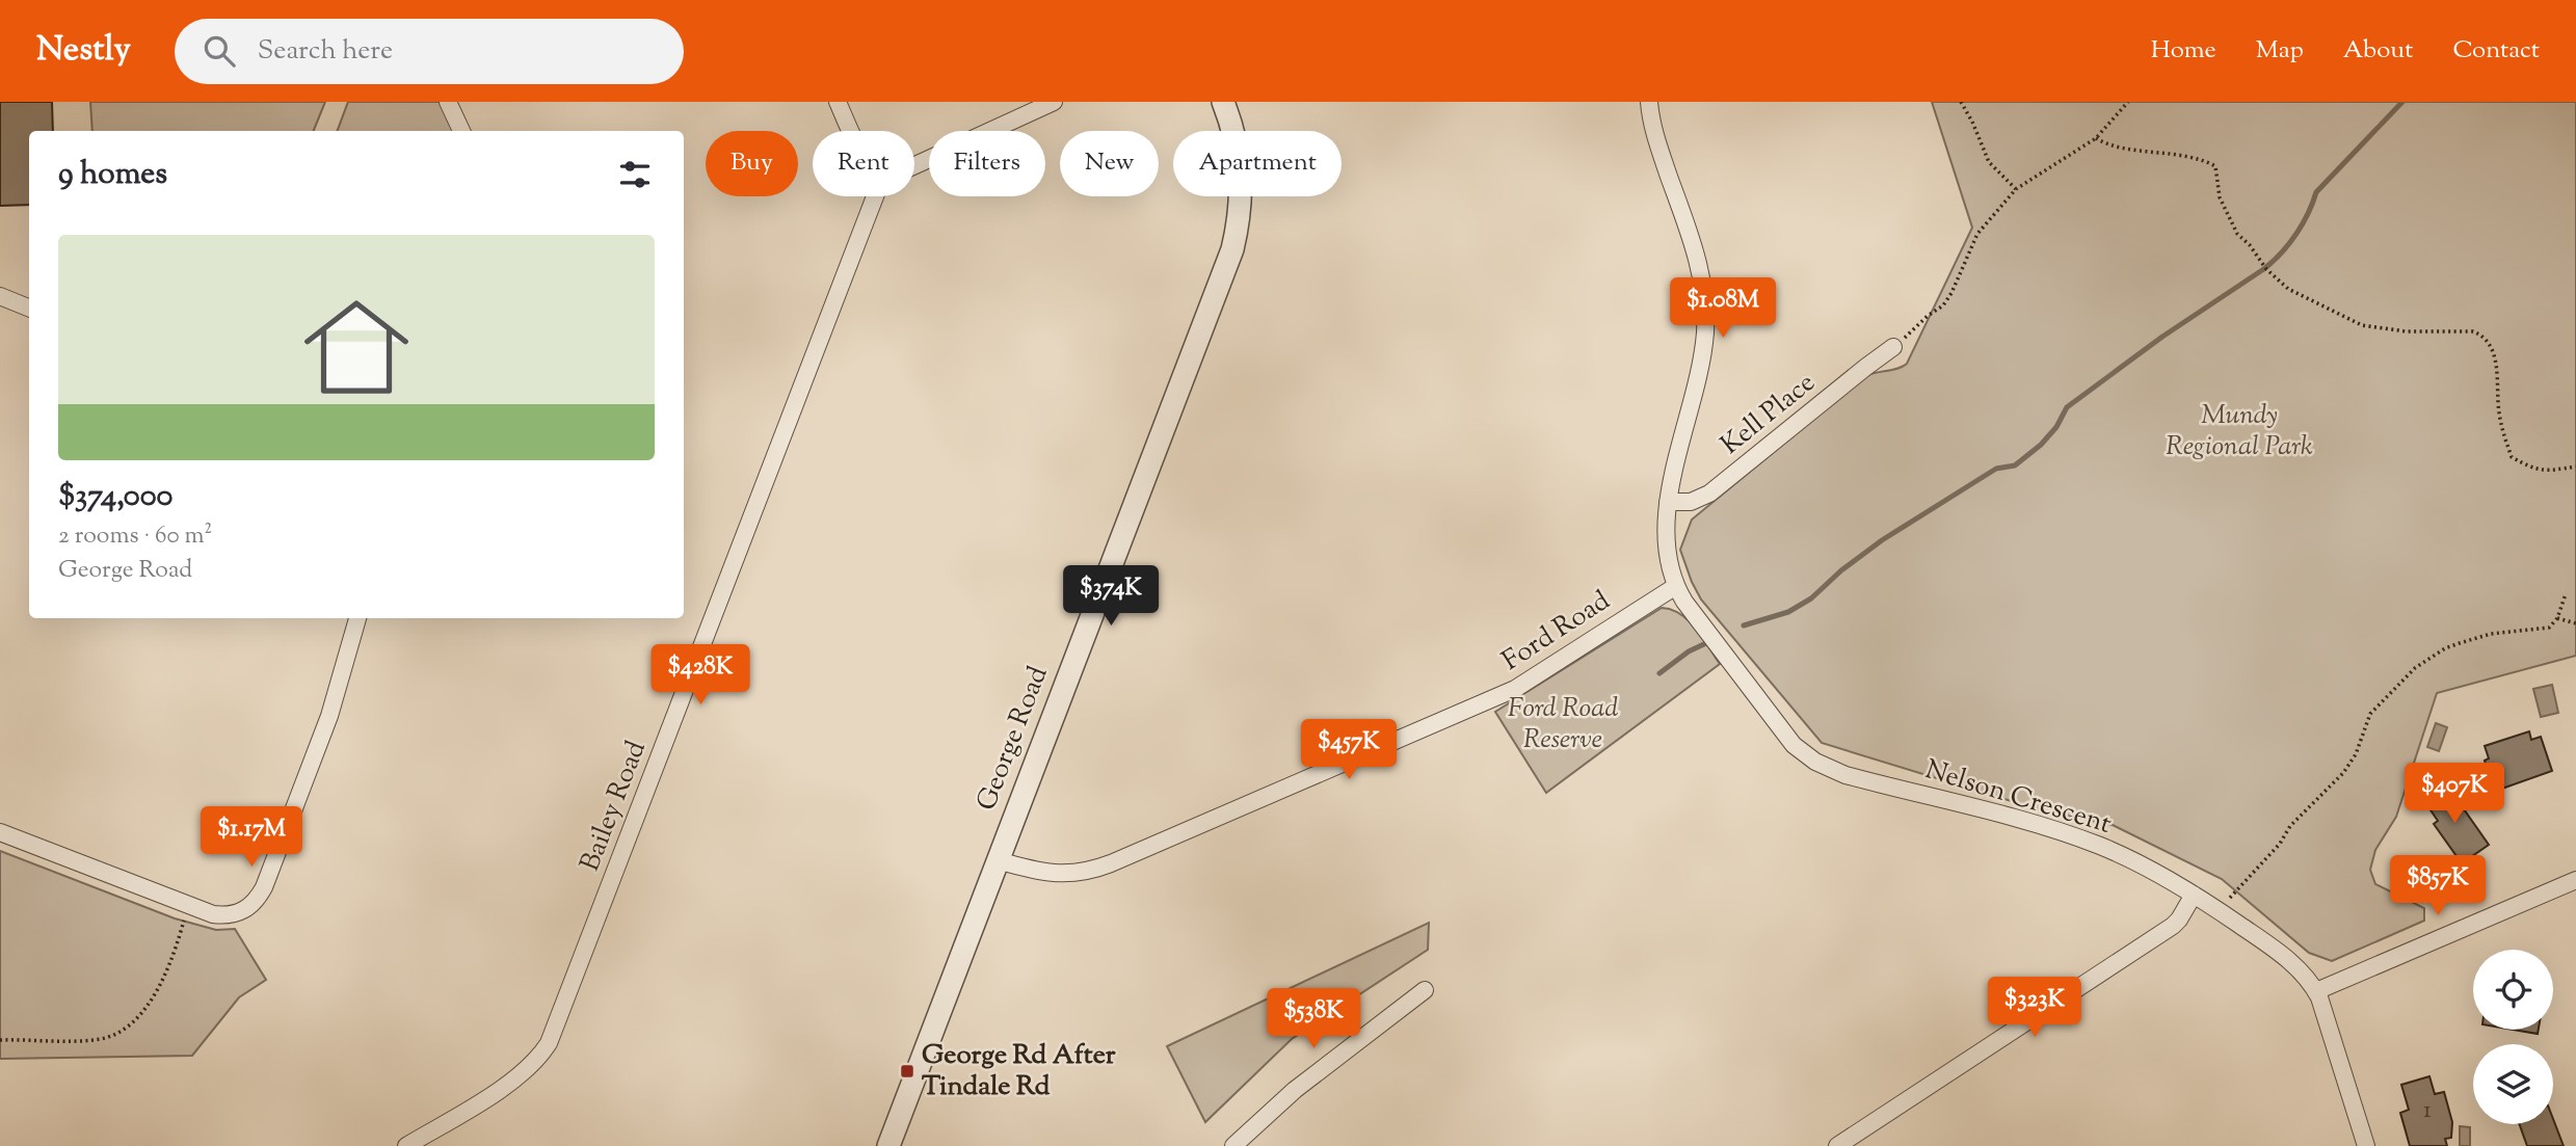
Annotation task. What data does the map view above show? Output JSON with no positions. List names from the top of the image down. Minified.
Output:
{"streets":{"street":["Kell Place","Ford Road","George Road","Nelson Crescent","Bailey Road"]},"crossings":[["Ford Road","George Road"],["Ford Road","Nelson Crescent"]],"parks":["Mundy Regional Park","Ford Road Reserve"],"places":{"transit":["George Rd After Tindale Rd"]},"house_numbers":["1"],"page":{"header":"Nestly","search":"Search here","nav":["Home","Map","About","Contact"],"chip":["Buy","Rent","Filters","New","Apartment"],"heading":"9 homes","list":[{"name":"$374,000","note":"2 rooms · 60 m² · George Road"}],"price":["$1.08M","$374K","$428K","$457K","$407K","$1.17M","$857K","$323K","$538K"]}}
